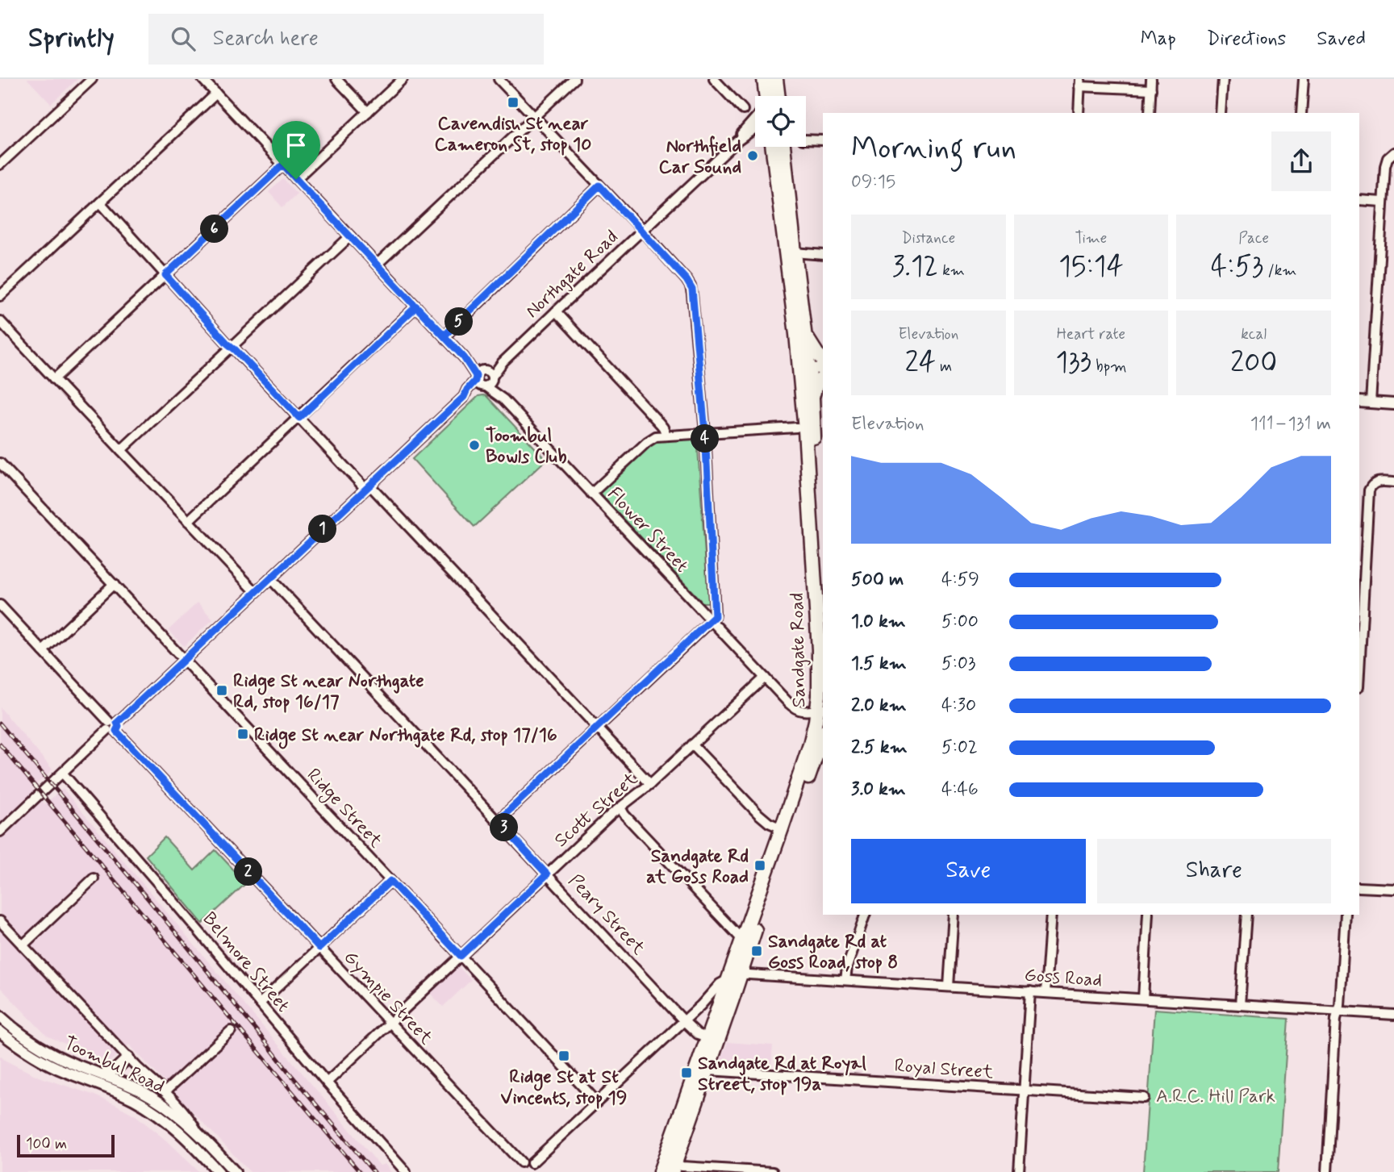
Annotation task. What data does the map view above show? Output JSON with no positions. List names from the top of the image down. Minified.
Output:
{"streets":{"highway":["Sandgate Road"],"main road":["Toombul Road"],"street":["Northgate Road","Flower Street","Ridge Street","Scott Street","Peary Street","Belmore Street","Goss Road","Gympie Street","Royal Street"]},"crossings":[["Northgate Road","Flower Street"],["Northgate Road","Ridge Street"],["Northgate Road","Peary Street"],["Northgate Road","Belmore Street"],["Northgate Road","Gympie Street"],["Flower Street","Sandgate Road"],["Flower Street","Scott Street"],["Sandgate Road","Peary Street"],["Sandgate Road","Goss Road"],["Sandgate Road","Royal Street"],["Ridge Street","Scott Street"],["Scott Street","Peary Street"],["Scott Street","Belmore Street"],["Scott Street","Gympie Street"]],"parks":["A.R.C. Hill Park"],"places":{"transit":["Cavendish St near Cameron St, stop 10","Ridge St near Northgate Rd, stop 16/17","Ridge St near Northgate Rd, stop 17/16","Sandgate Rd at Goss Road","Sandgate Rd at Goss Road, stop 8","Ridge St at St Vincents, stop 19","Sandgate Rd at Royal Street, stop 19a"],"other":["Northfield Car Sound","Toombul Bowls Club"]},"scale_bar":"100 m","page":{"header":"Sprintly","search":"Search here","nav":["Map","Directions","Saved"],"heading":["Morning run","09:15"],"stats":[["Distance","3.12 km"],["Time","15:14"],["Pace","4:53 /km"],["Elevation","24 m"],["Heart rate","133 bpm"],["kcal","200"]],"pins":["6","5","4","1","3","2"],"chart":["Elevation","111–131 m"],"list":[{"name":"500 m","note":"4:59"},{"name":"1.0 km","note":"5:00"},{"name":"1.5 km","note":"5:03"},{"name":"2.0 km","note":"4:30"},{"name":"2.5 km","note":"5:02"},{"name":"3.0 km","note":"4:46"}],"buttons":["Save","Share"],"scale":"100 m"}}
